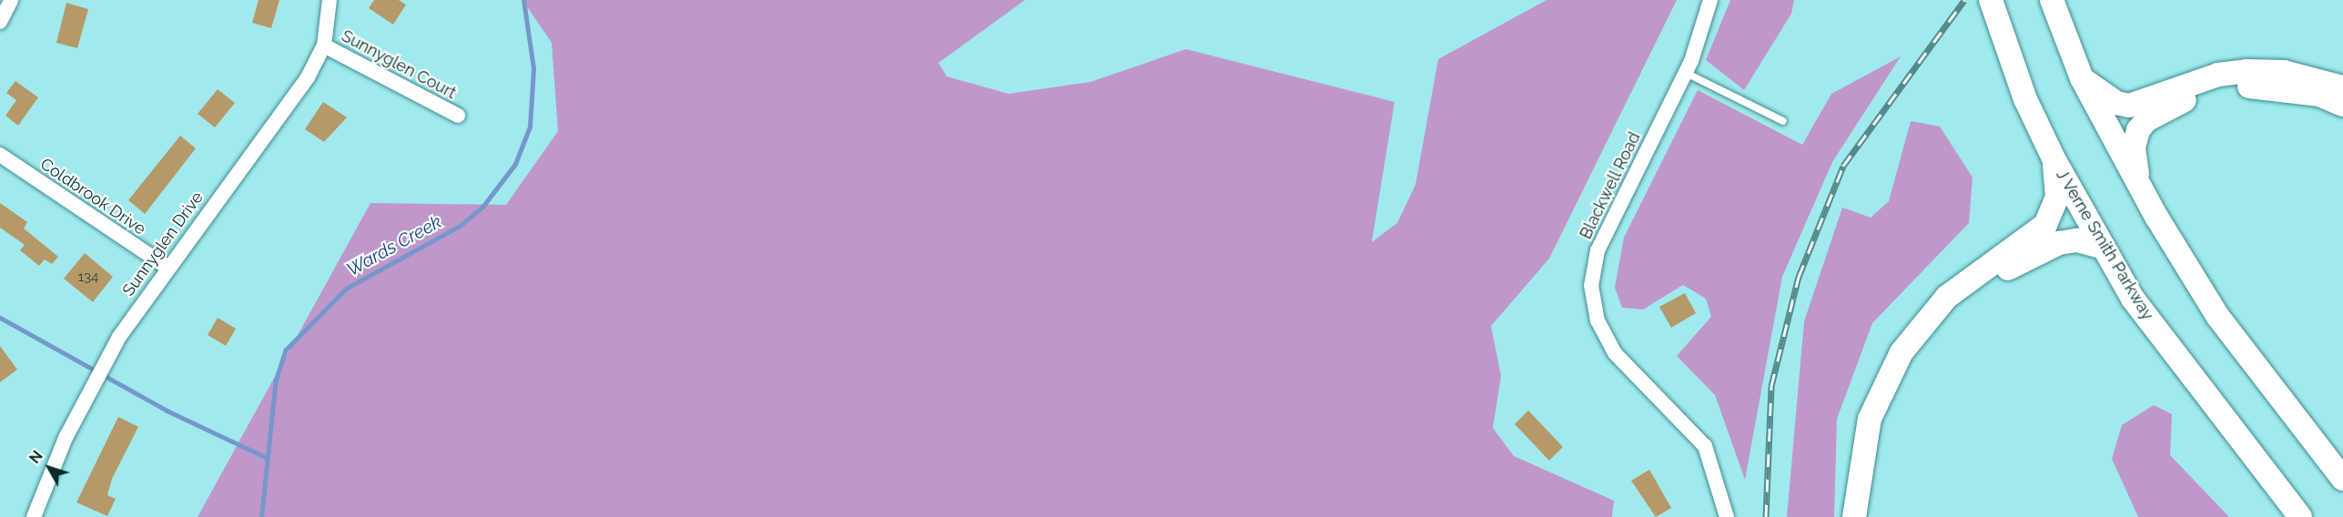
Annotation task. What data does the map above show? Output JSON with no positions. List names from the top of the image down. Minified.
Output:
{"streets":{"main road":["J Verne Smith Parkway"],"street":["Sunnyglen Court","Blackwell Road","Coldbrook Drive","Sunnyglen Drive"]},"crossings":[["Sunnyglen Court","Sunnyglen Drive"],["Coldbrook Drive","Sunnyglen Drive"]],"water":["Wards Creek"],"house_numbers":["134"],"north":"top left"}
